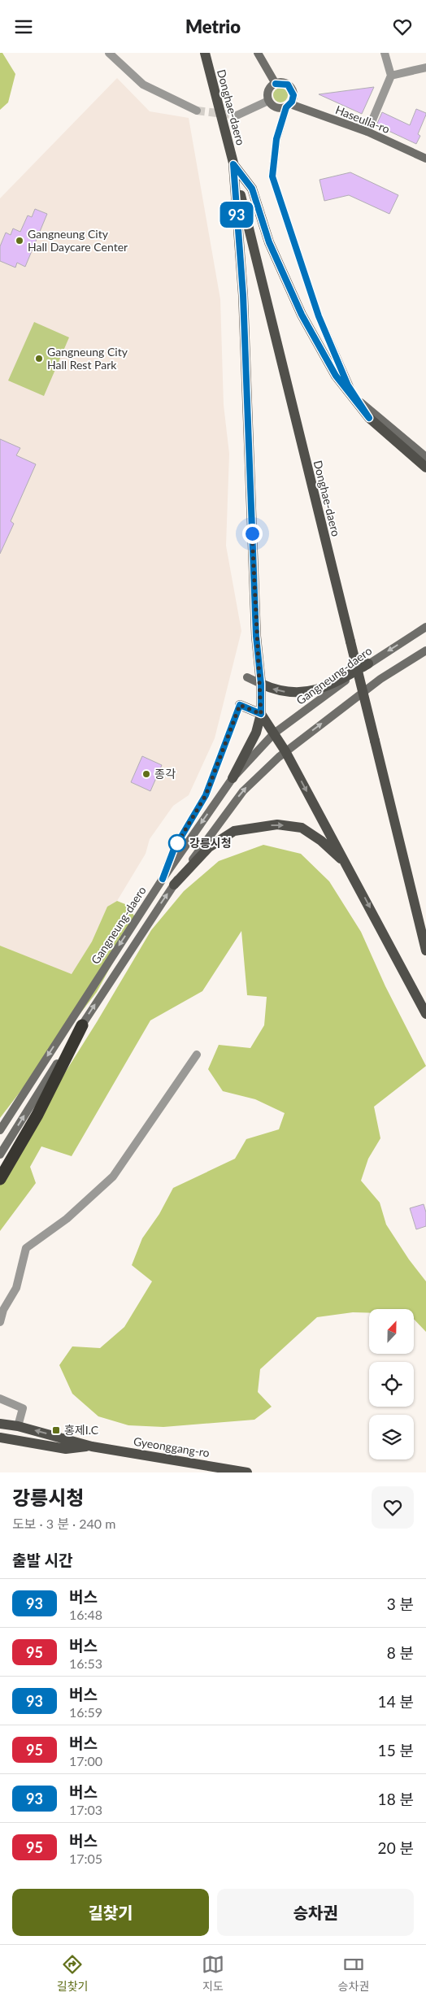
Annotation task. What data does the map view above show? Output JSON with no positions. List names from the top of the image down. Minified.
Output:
{"streets":{"main road":["Donghae-daero","Gyeonggang-ro"],"street":["Haseulla-ro","Gangneung-daero"]},"places":{"other":["Gangneung City Hall Daycare Center","Gangneung City Hall Rest Park","종각","강릉시청"],"transit":["홍제I.C"]},"lines":["bus line 93"],"north":"top","page":{"header":"Metrio","on_map":"93","heading":[["강릉시청","도보 · 3 분 · 240 m"],"출발 시간"],"list":[{"mark":"93","name":"버스","note":"16:48","value":"3 분"},{"mark":"95","name":"버스","note":"16:53","value":"8 분"},{"mark":"93","name":"버스","note":"16:59","value":"14 분"},{"mark":"95","name":"버스","note":"17:00","value":"15 분"},{"mark":"93","name":"버스","note":"17:03","value":"18 분"},{"mark":"95","name":"버스","note":"17:05","value":"20 분"}],"buttons":["길찾기","승차권"],"tabs":["길찾기","지도","승차권"]}}
